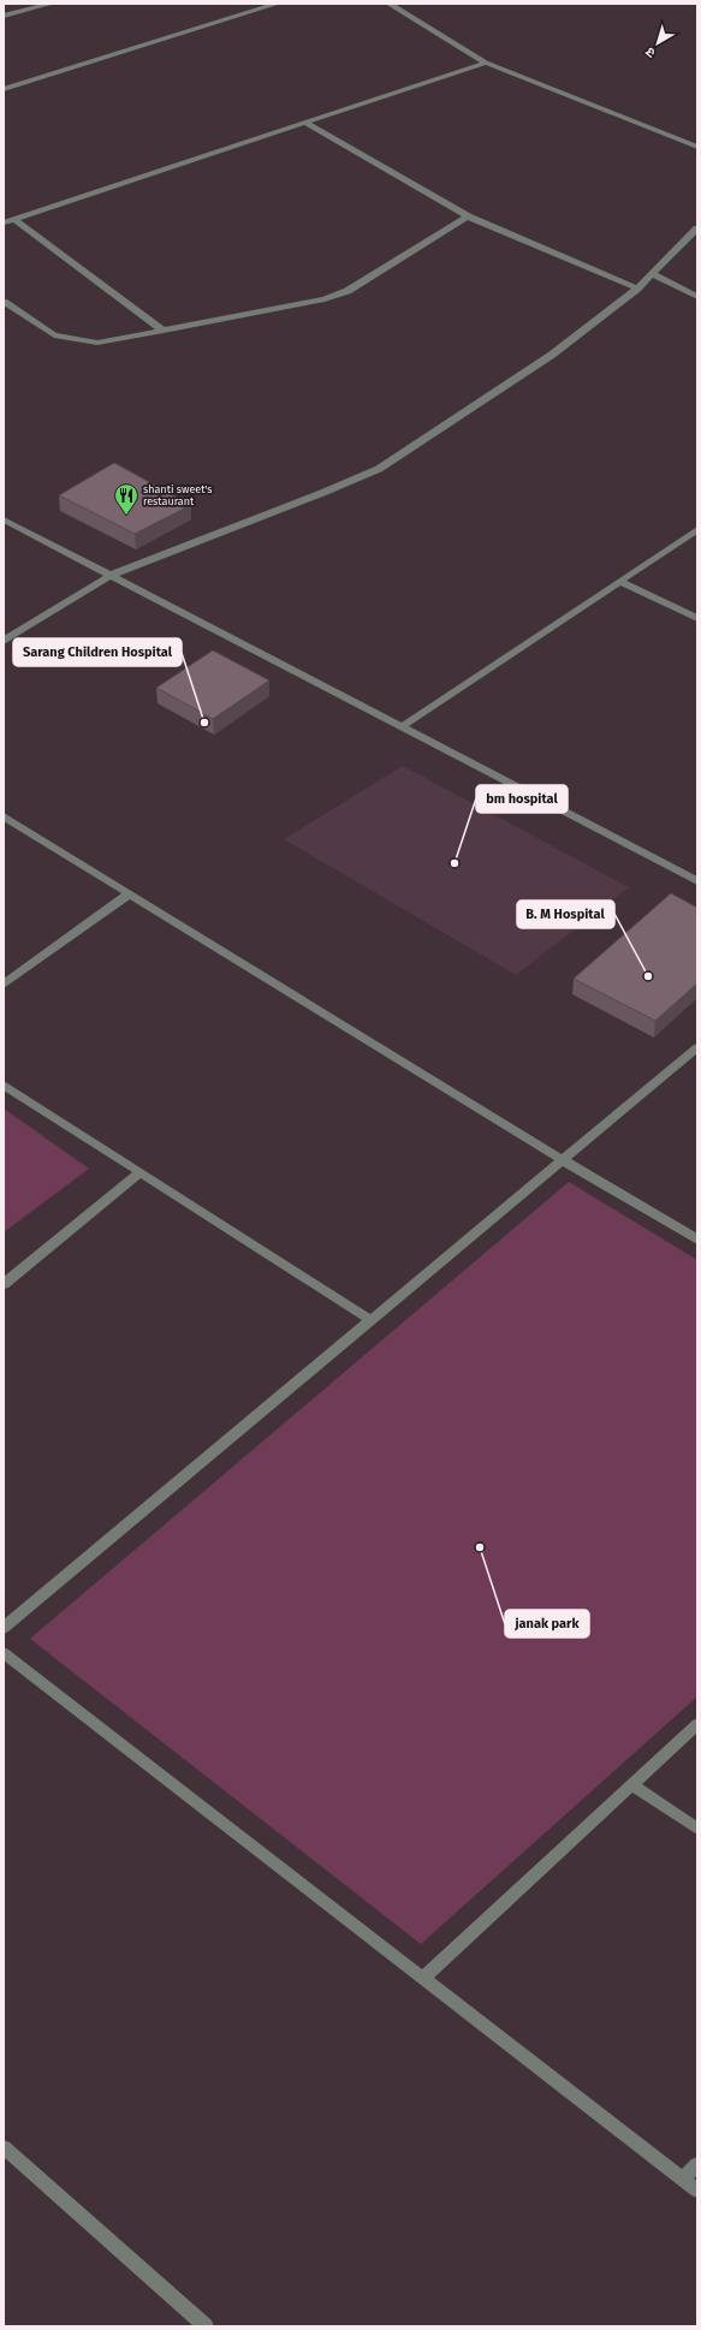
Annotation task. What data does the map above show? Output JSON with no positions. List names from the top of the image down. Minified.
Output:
{"places":{"restaurant":["shanti sweet's restaurant"],"other":["Sarang Children Hospital","bm hospital","B. M Hospital","janak park"]},"north":"bottom left"}
